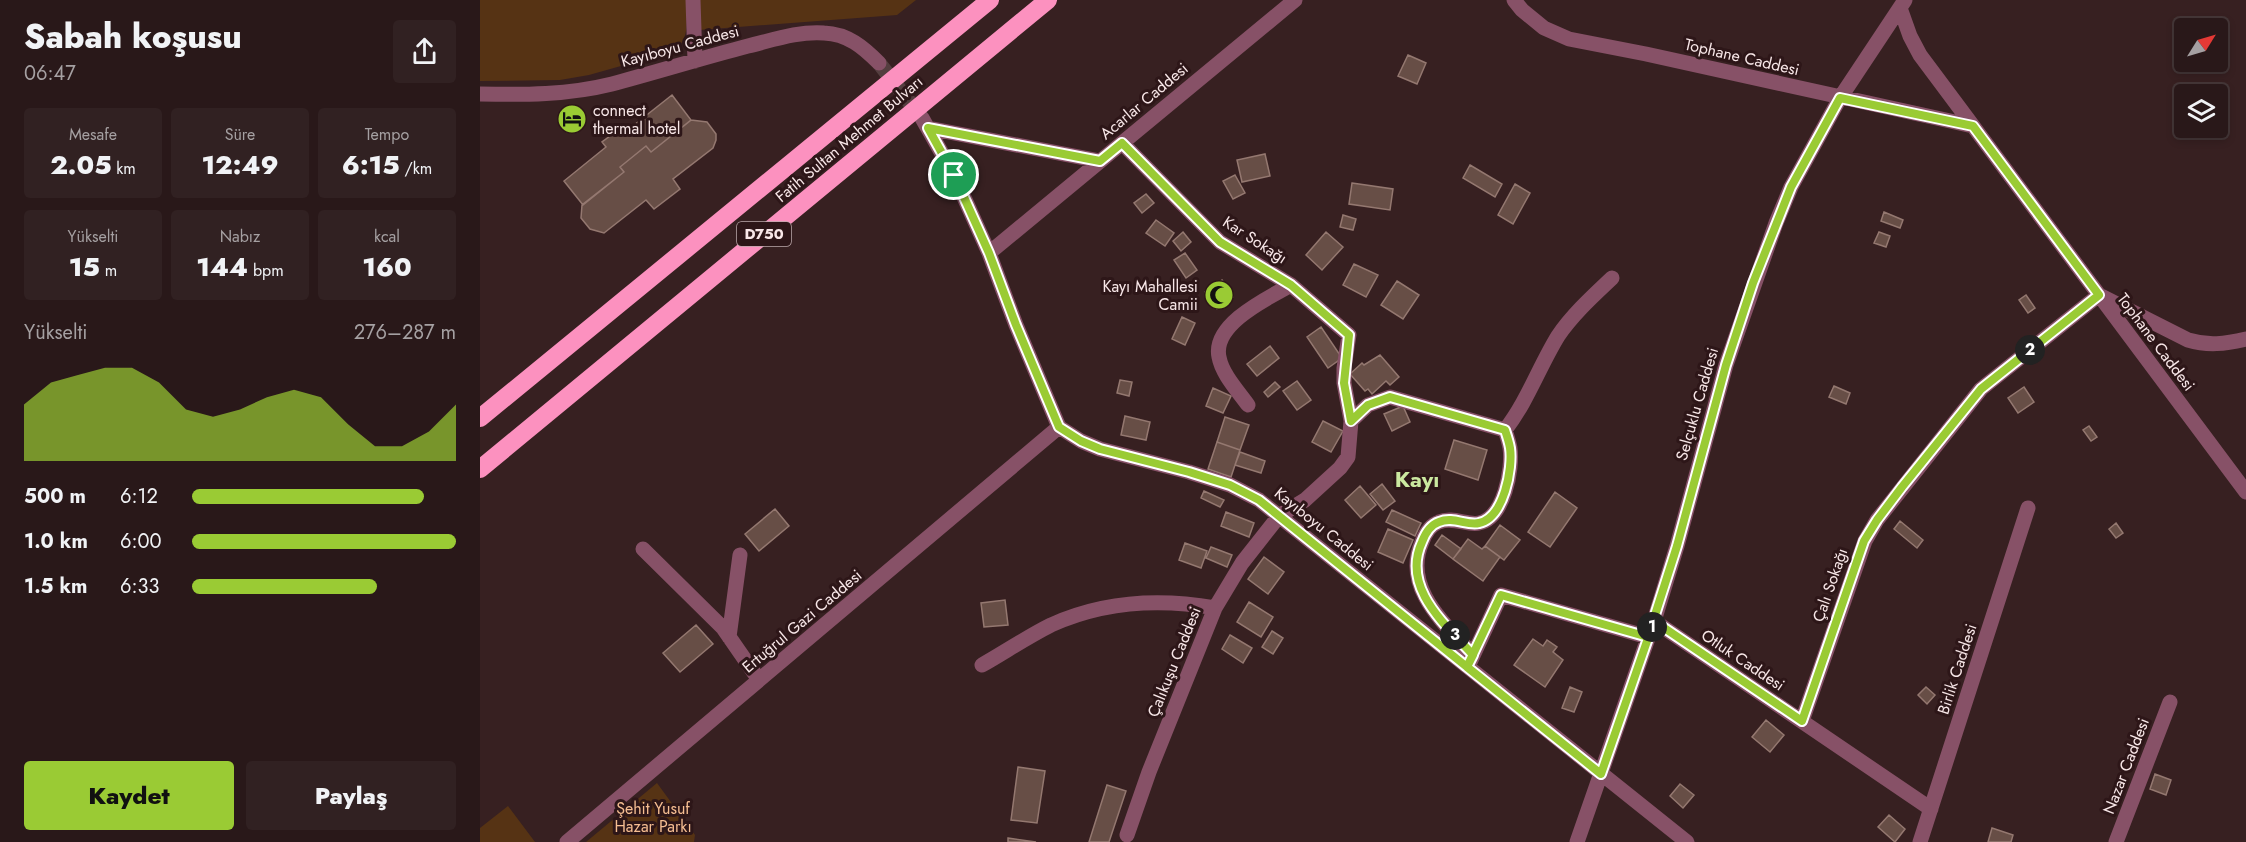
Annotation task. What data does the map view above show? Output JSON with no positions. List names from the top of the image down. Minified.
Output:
{"streets":{"highway":["Fatih Sultan Mehmet Bulvarı","D750"],"street":["Kayıboyu Caddesi","Tophane Caddesi","Acarlar Caddesi","Kar Sokağı","Selçuklu Caddesi","Çalı Sokağı","Ertuğrul Gazi Caddesi","Otluk Caddesi","Çalıkuşu Caddesi","Birlik Caddesi","Nazar Caddesi"]},"crossings":[["Kayıboyu Caddesi","Selçuklu Caddesi"],["Kayıboyu Caddesi","Ertuğrul Gazi Caddesi"],["Kayıboyu Caddesi","Çalıkuşu Caddesi"],["Tophane Caddesi","Selçuklu Caddesi"],["Tophane Caddesi","Çalı Sokağı"],["Acarlar Caddesi","Kar Sokağı"],["Kar Sokağı","Çalıkuşu Caddesi"],["Selçuklu Caddesi","Otluk Caddesi"],["Çalı Sokağı","Otluk Caddesi"],["Otluk Caddesi","Birlik Caddesi"]],"districts":["Kayı"],"parks":["Şehit Yusuf Hazar Parkı"],"places":{"hotel":["connect thermal hotel"],"mosque":["Kayı Mahallesi Camii"]},"north":"top right","page":{"heading":["Sabah koşusu","06:47"],"stats":[["Mesafe","2.05 km"],["Süre","12:49"],["Tempo","6:15 /km"],["Yükselti","15 m"],["Nabız","144 bpm"],["kcal","160"]],"chart":["Yükselti","276–287 m"],"pins":["2","1","3"],"list":[{"name":"500 m","note":"6:12"},{"name":"1.0 km","note":"6:00"},{"name":"1.5 km","note":"6:33"}],"buttons":["Kaydet","Paylaş"]}}
